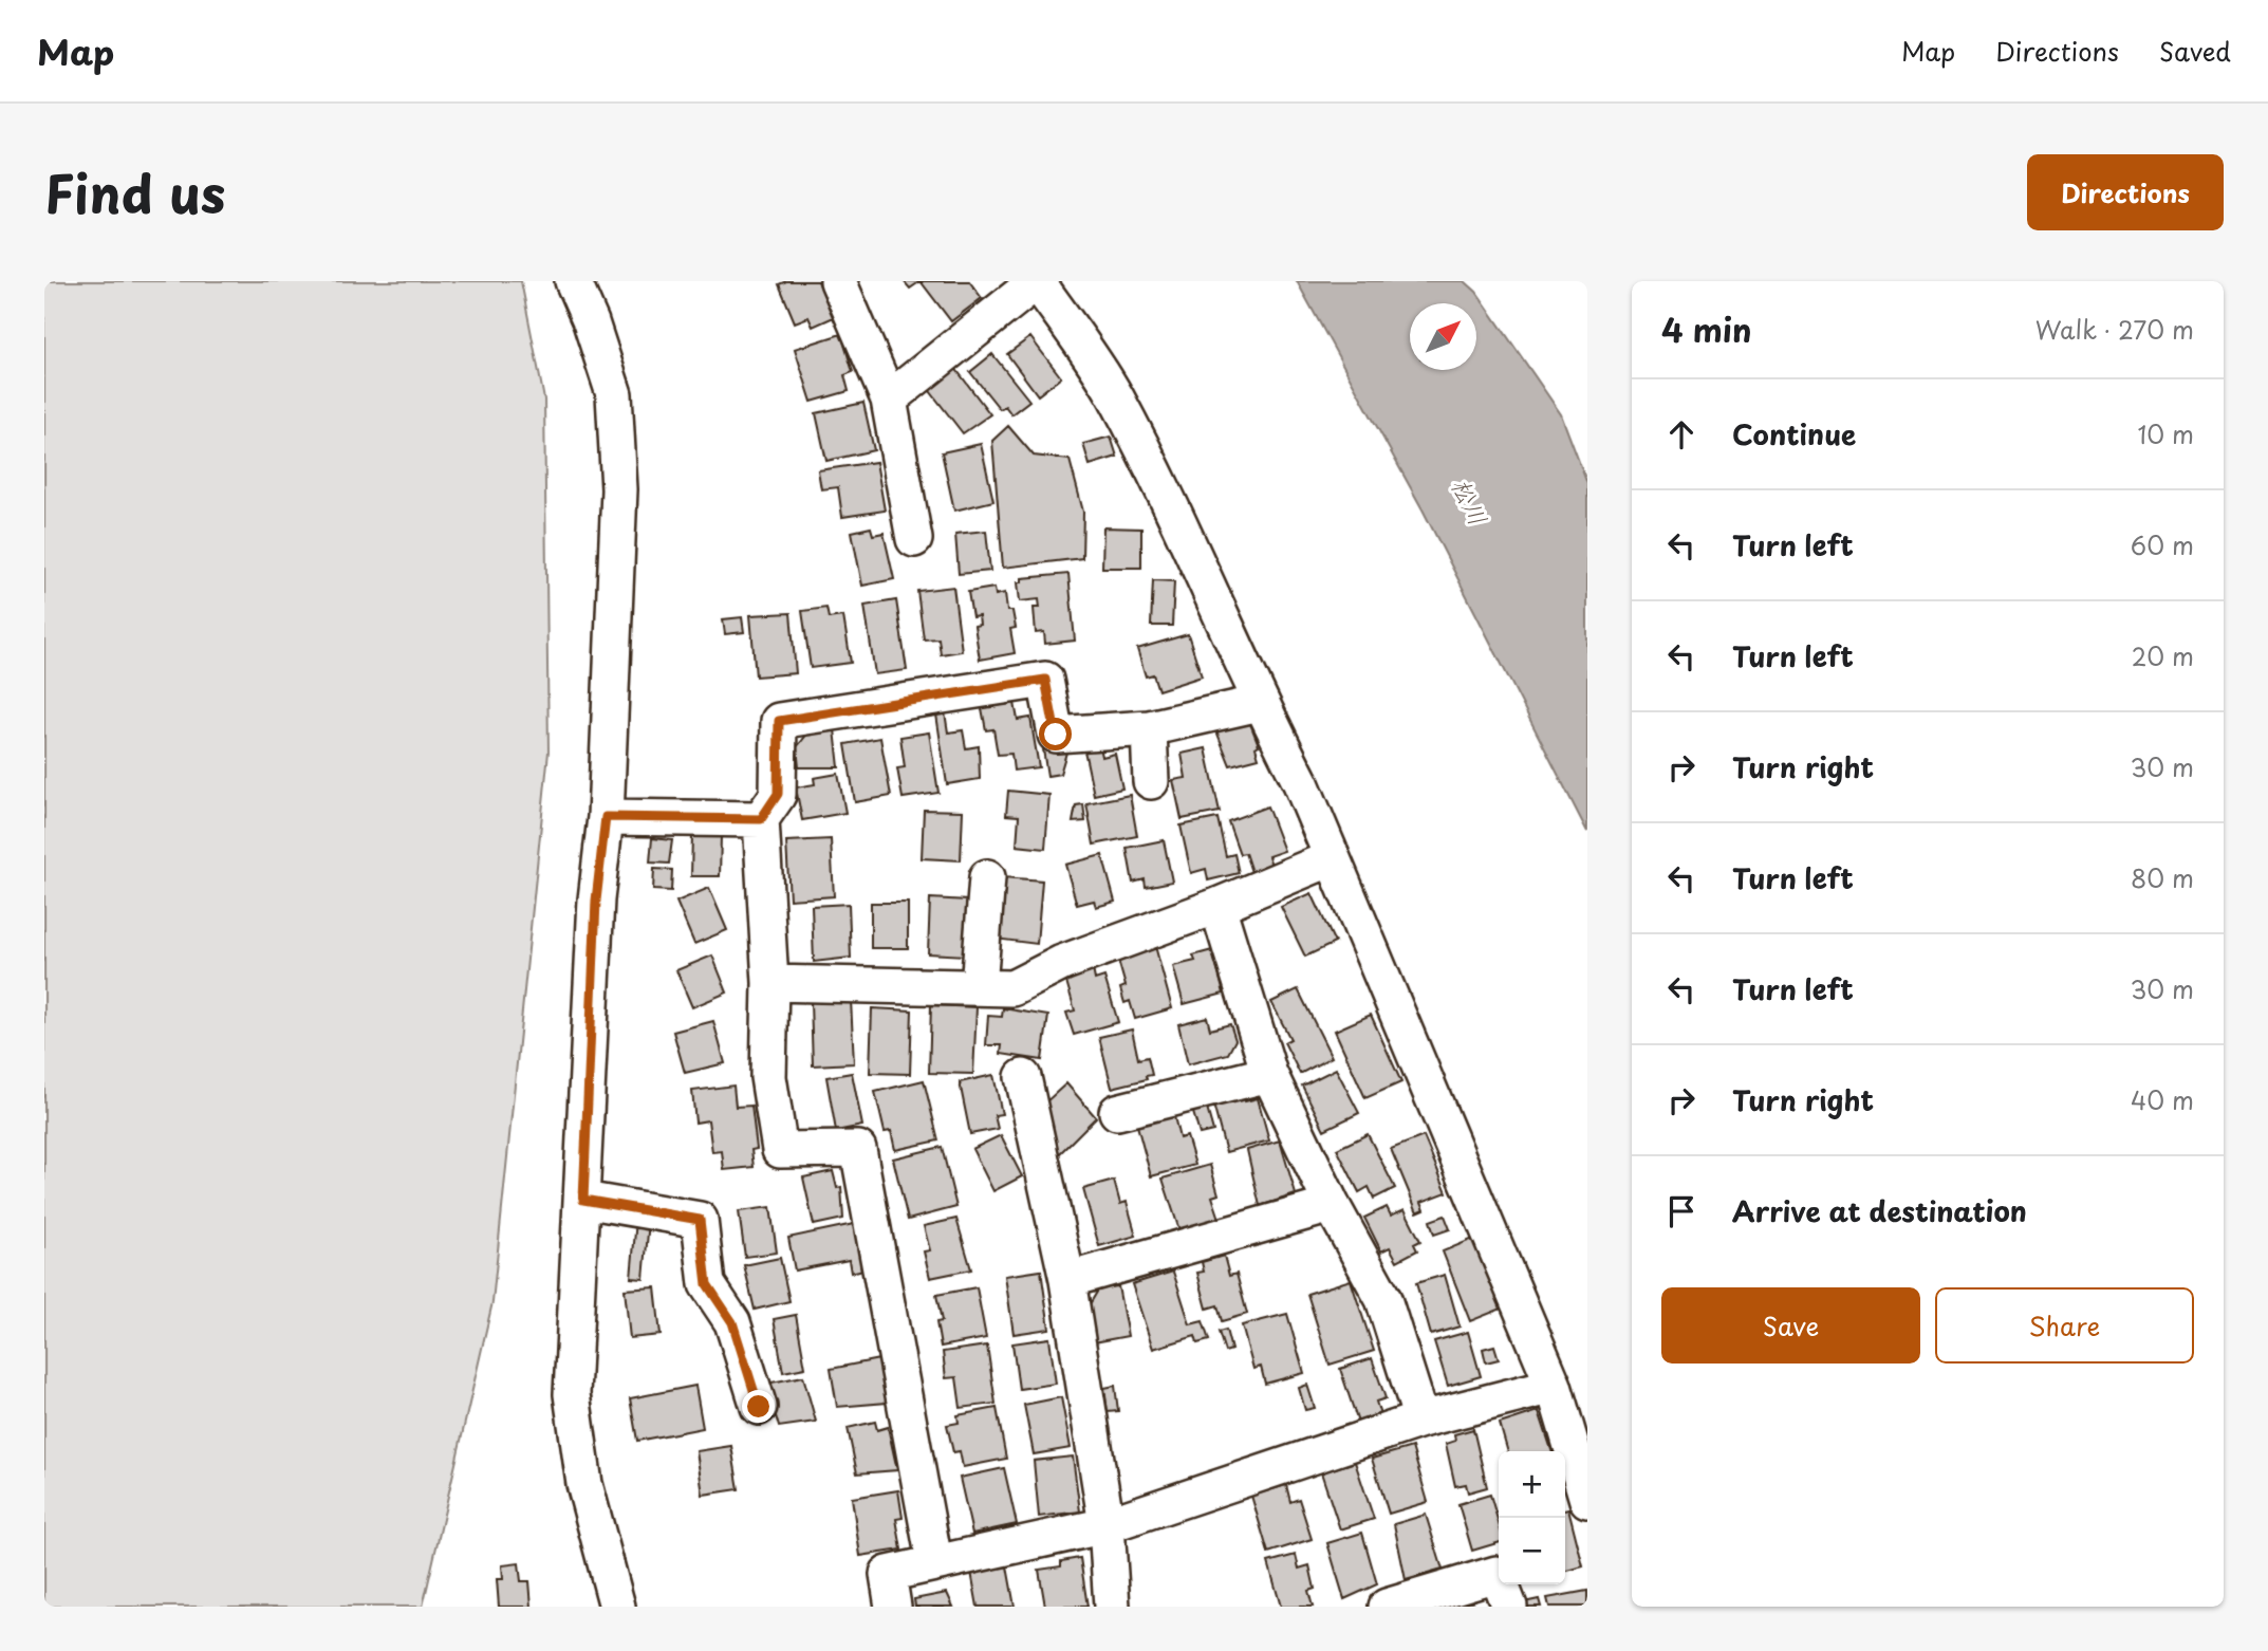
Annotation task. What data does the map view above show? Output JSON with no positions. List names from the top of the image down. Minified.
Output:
{"water":["松川"],"north":"top right","page":{"header":"Map","nav":["Map","Directions","Saved"],"title":"Find us","buttons":["Directions",["Save","Share"]],"heading":["4 min","Walk · 270 m"],"list":[["Continue","10 m"],["Turn left","60 m"],["Turn left","20 m"],["Turn right","30 m"],["Turn left","80 m"],["Turn left","30 m"],["Turn right","40 m"],"Arrive at destination"],"map_buttons":["+","−"]}}
